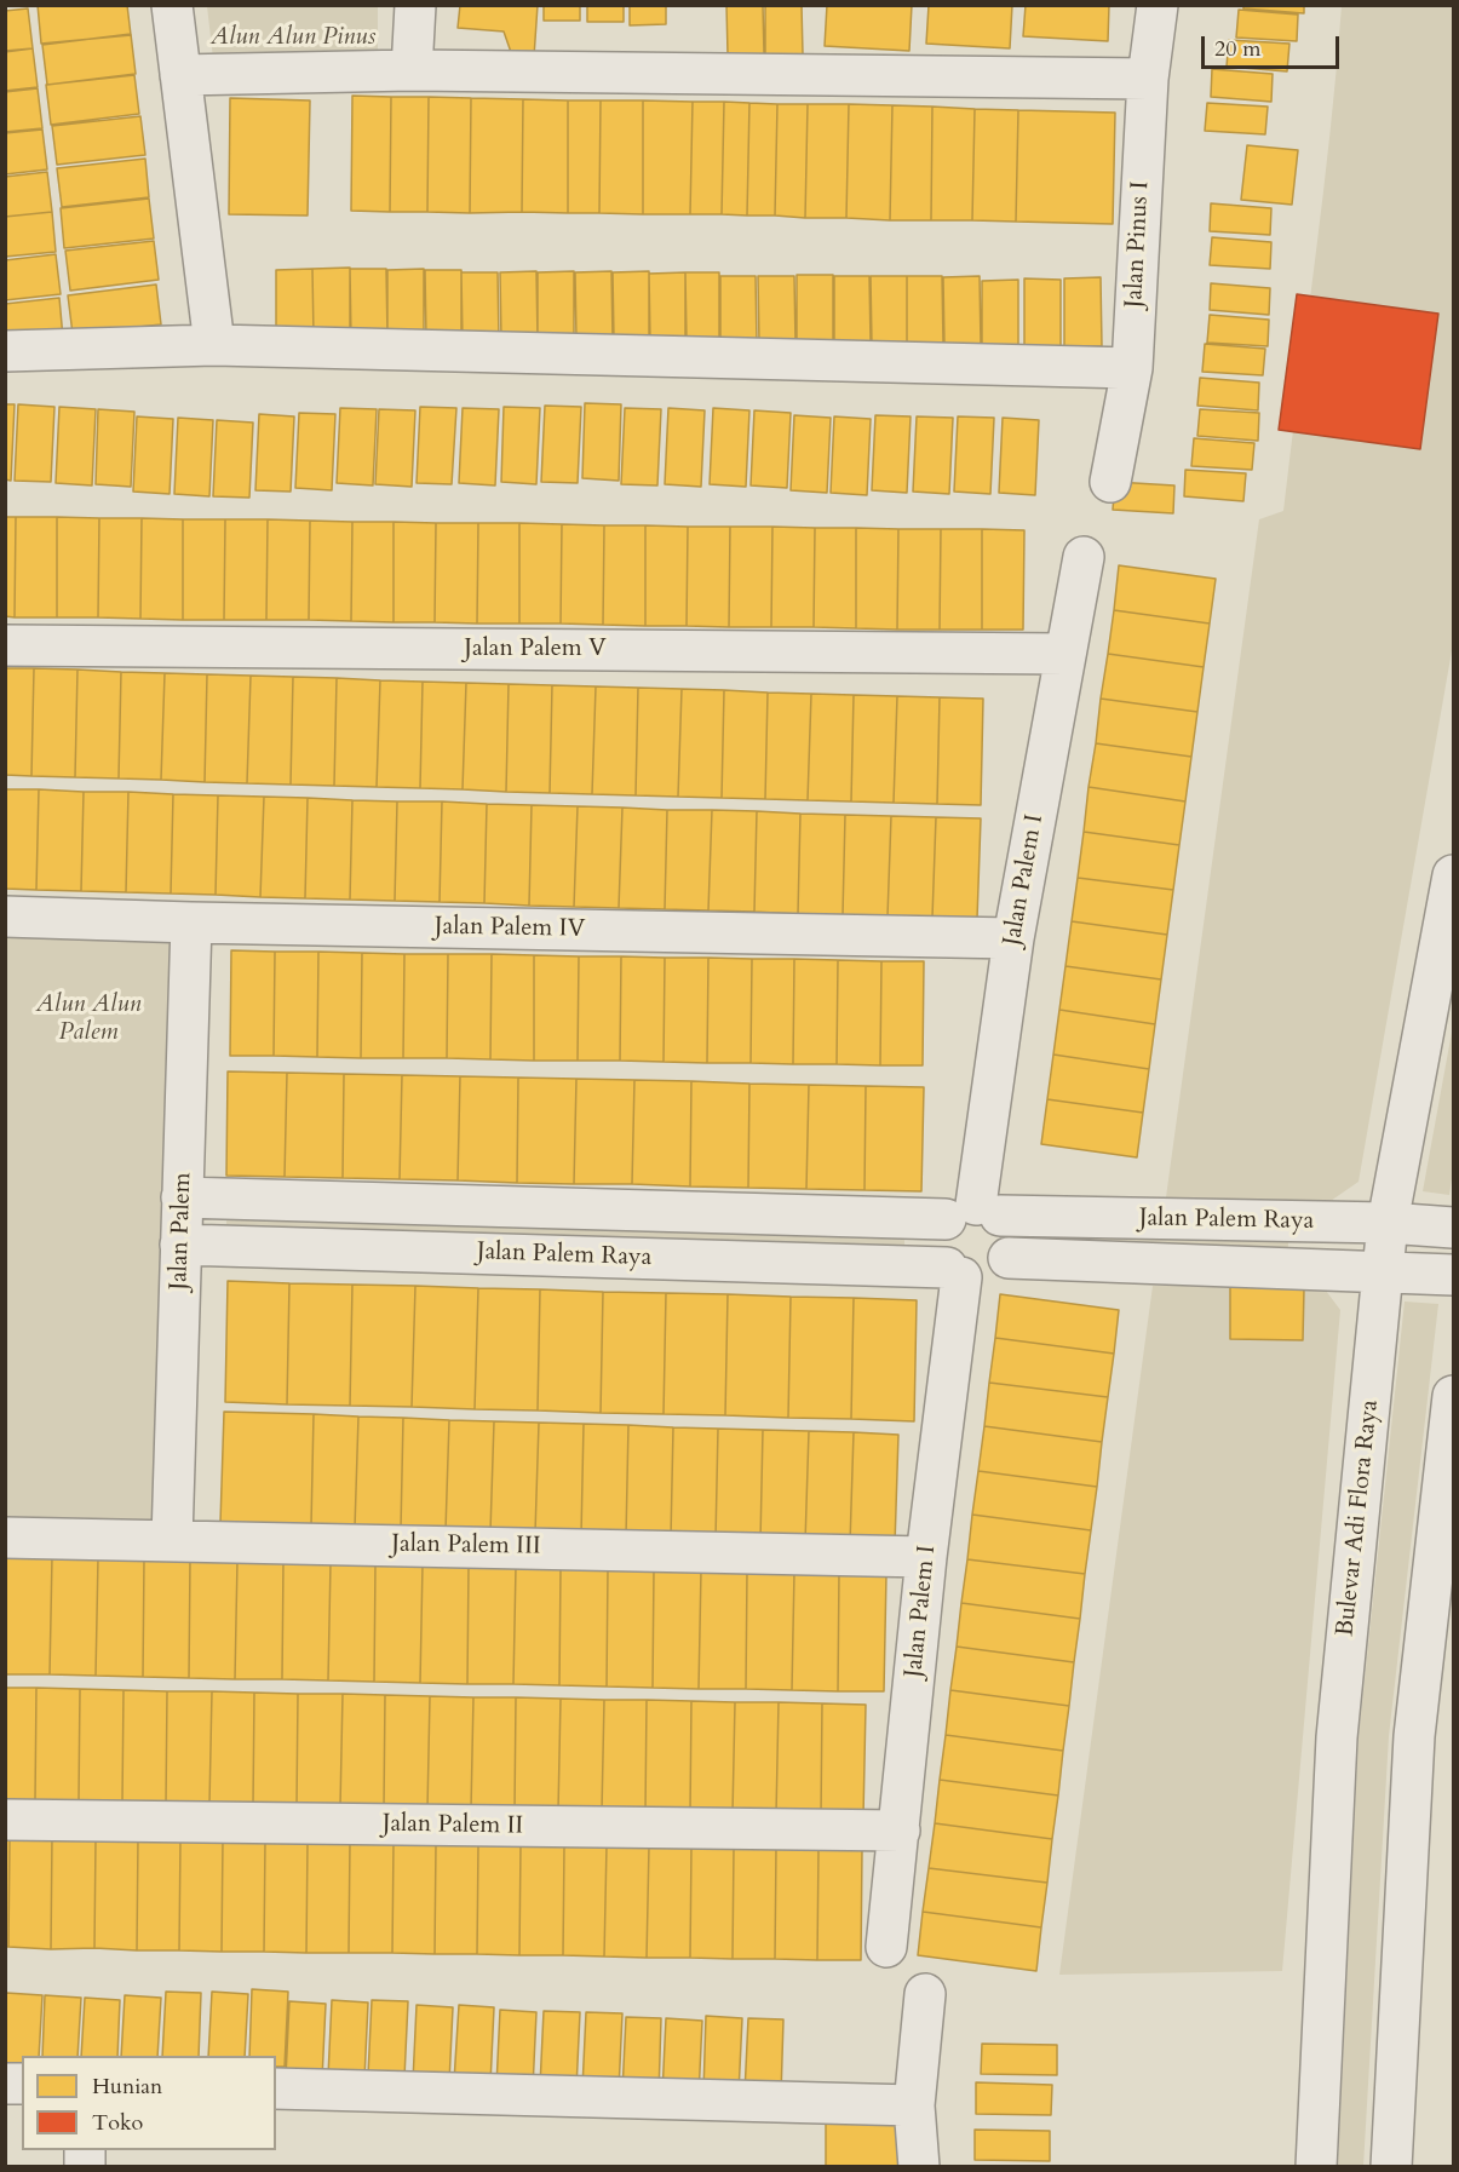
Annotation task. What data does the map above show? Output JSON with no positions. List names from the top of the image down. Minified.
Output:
{"streets":{"street":["Jalan Pinus I","Jalan Palem V","Jalan Palem I","Jalan Palem IV","Jalan Palem Raya","Jalan Palem","Bulevar Adi Flora Raya","Jalan Palem III","Jalan Palem II"]},"crossings":[["Jalan Palem V","Jalan Palem I"],["Jalan Palem I","Jalan Palem IV"],["Jalan Palem I","Jalan Palem Raya"],["Jalan Palem I","Jalan Palem III"],["Jalan Palem I","Jalan Palem II"],["Jalan Palem IV","Jalan Palem"],["Jalan Palem Raya","Jalan Palem"],["Jalan Palem Raya","Bulevar Adi Flora Raya"],["Jalan Palem","Jalan Palem III"]],"parks":["Alun Alun Pinus","Alun Alun Palem"],"legend":["Hunian","Toko"],"scale_bar":"20 m"}
